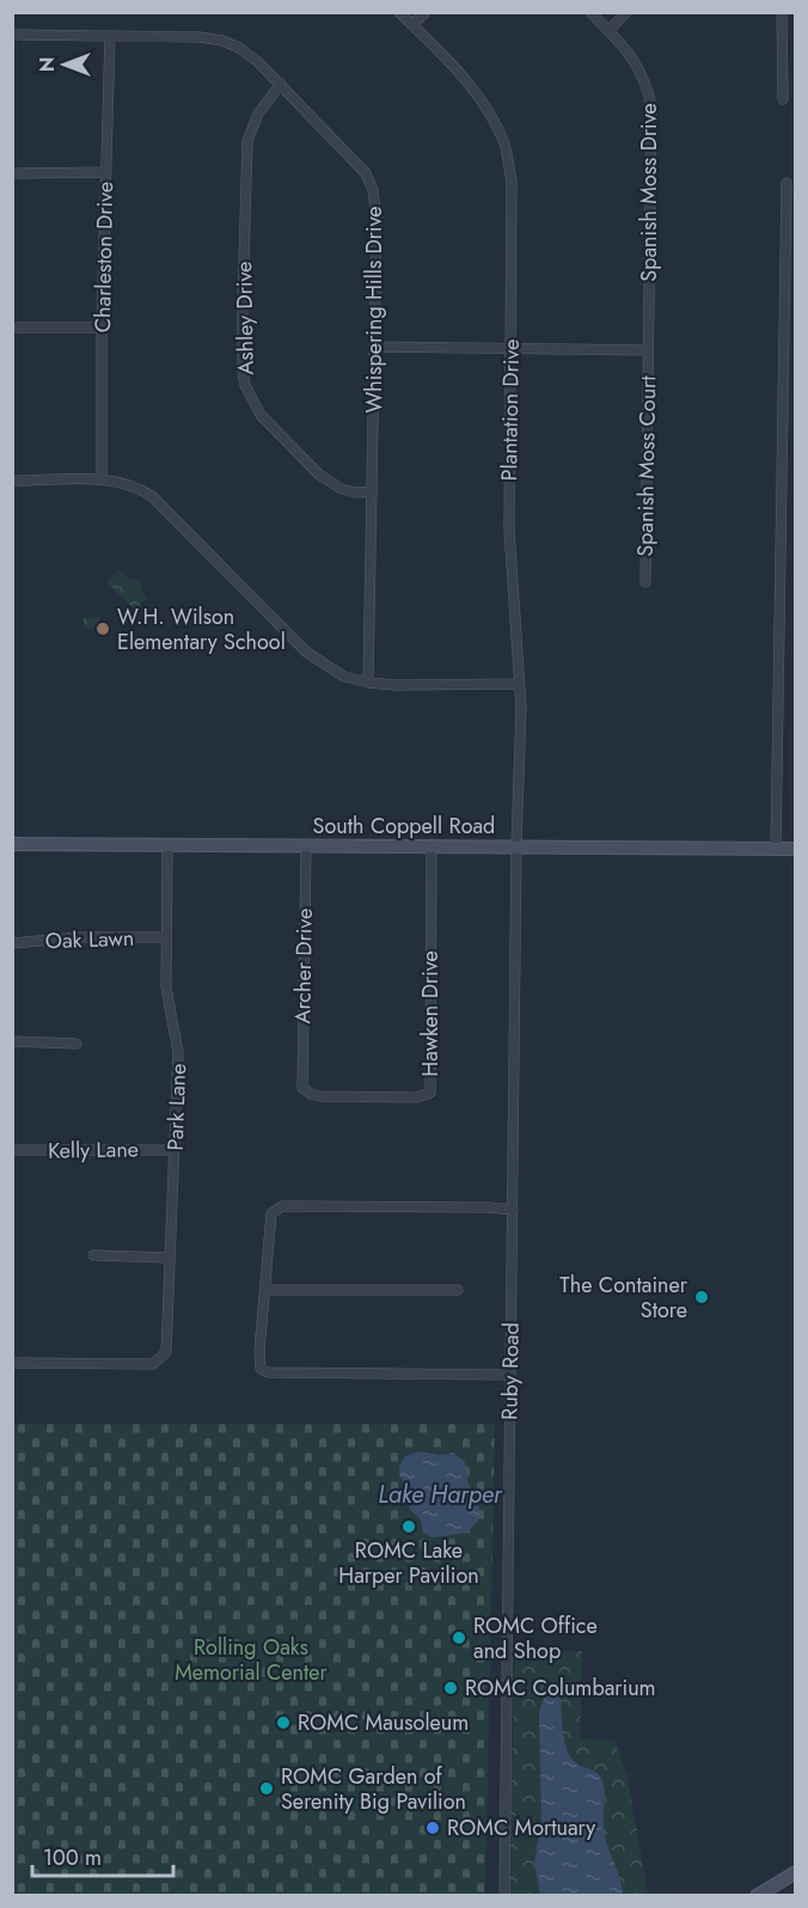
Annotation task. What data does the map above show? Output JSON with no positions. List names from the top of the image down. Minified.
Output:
{"streets":{"street":["Spanish Moss Drive","Charleston Drive","Whispering Hills Drive","Ashley Drive","Plantation Drive","Spanish Moss Court","South Coppell Road","Oak Lawn","Archer Drive","Hawken Drive","Park Lane","Kelly Lane","Ruby Road"]},"crossings":[["Spanish Moss Drive","Spanish Moss Court"],["Charleston Drive","Whispering Hills Drive"],["Whispering Hills Drive","Ashley Drive"],["Plantation Drive","South Coppell Road"],["Plantation Drive","Ruby Road"],["South Coppell Road","Archer Drive"],["South Coppell Road","Hawken Drive"],["South Coppell Road","Park Lane"],["South Coppell Road","Ruby Road"],["Oak Lawn","Park Lane"],["Archer Drive","Hawken Drive"],["Park Lane","Kelly Lane"]],"water":["Lake Harper"],"parks":["Rolling Oaks Memorial Center"],"places":["W.H. Wilson Elementary School","The Container Store","ROMC Lake Harper Pavilion","ROMC Office and Shop","ROMC Columbarium","ROMC Mausoleum","ROMC Garden of Serenity Big Pavilion","ROMC Mortuary"],"scale_bar":"100 m","north":"left"}
